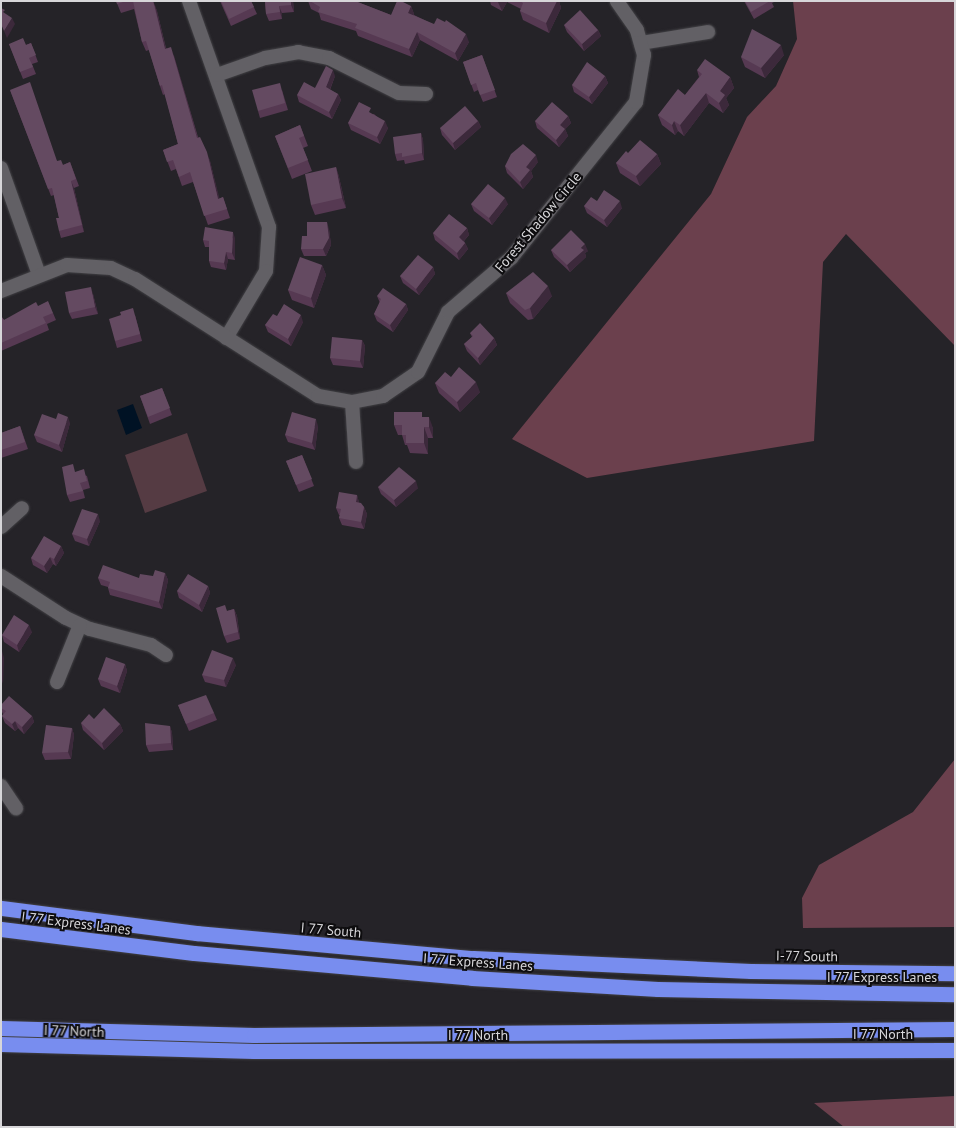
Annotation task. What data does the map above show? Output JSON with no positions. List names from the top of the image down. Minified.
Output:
{"streets":{"highway":["I 77 Express Lanes","I 77 South","I-77 South","I 77 North"],"street":["Forest Shadow Circle"]},"crossings":[["I 77 South","I-77 South"]]}
